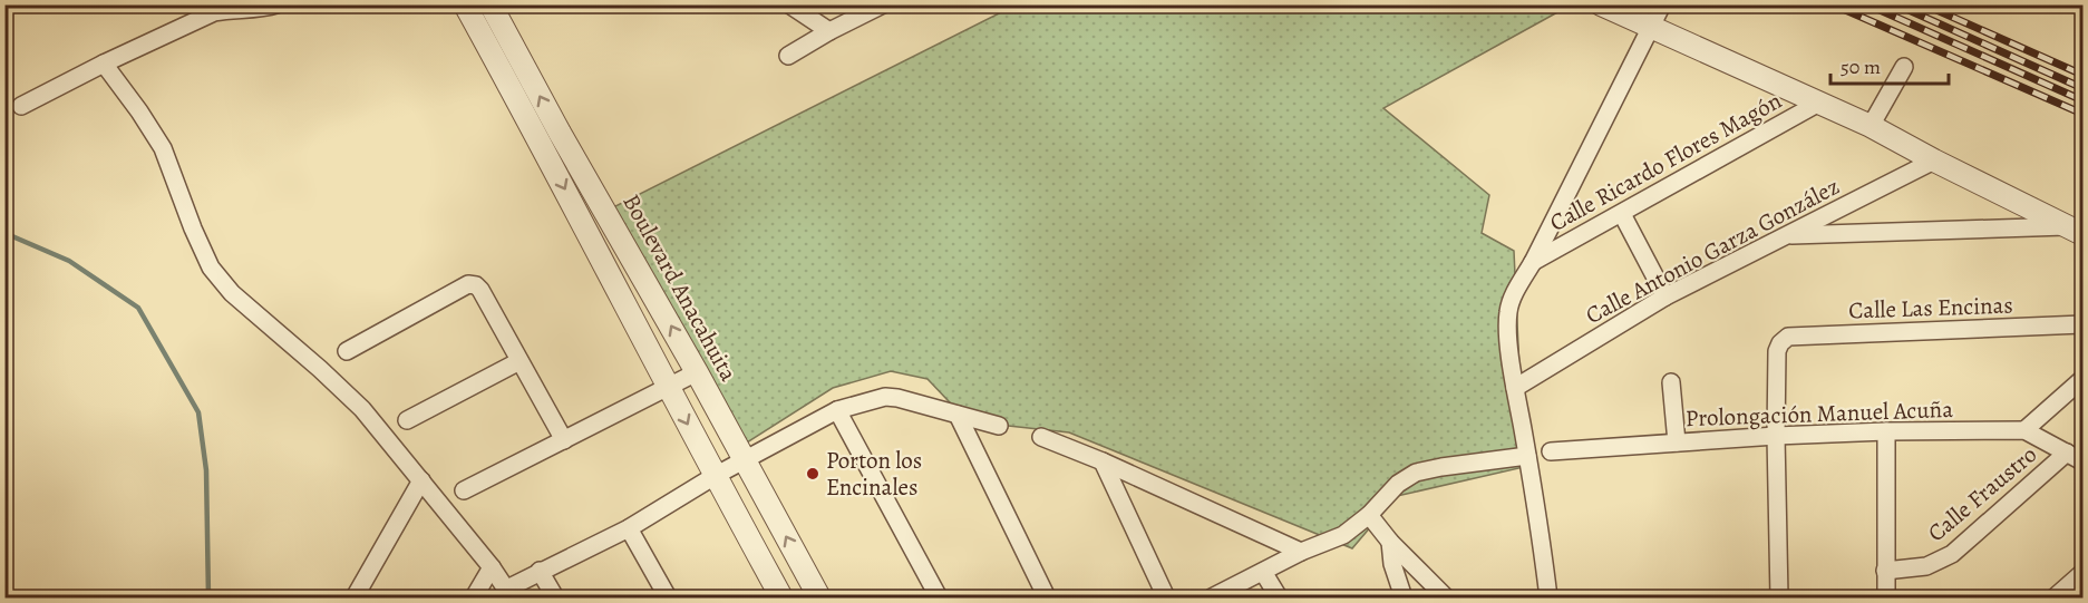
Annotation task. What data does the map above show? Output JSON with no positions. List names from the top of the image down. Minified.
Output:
{"streets":{"street":["Calle Ricardo Flores Magón","Calle Antonio Garza González","Boulevard Anacahuita","Calle Las Encinas","Prolongación Manuel Acuña","Calle Fraustro"]},"crossings":[["Calle Las Encinas","Prolongación Manuel Acuña"],["Prolongación Manuel Acuña","Calle Fraustro"]],"places":["Porton los Encinales"],"scale_bar":"50 m"}
